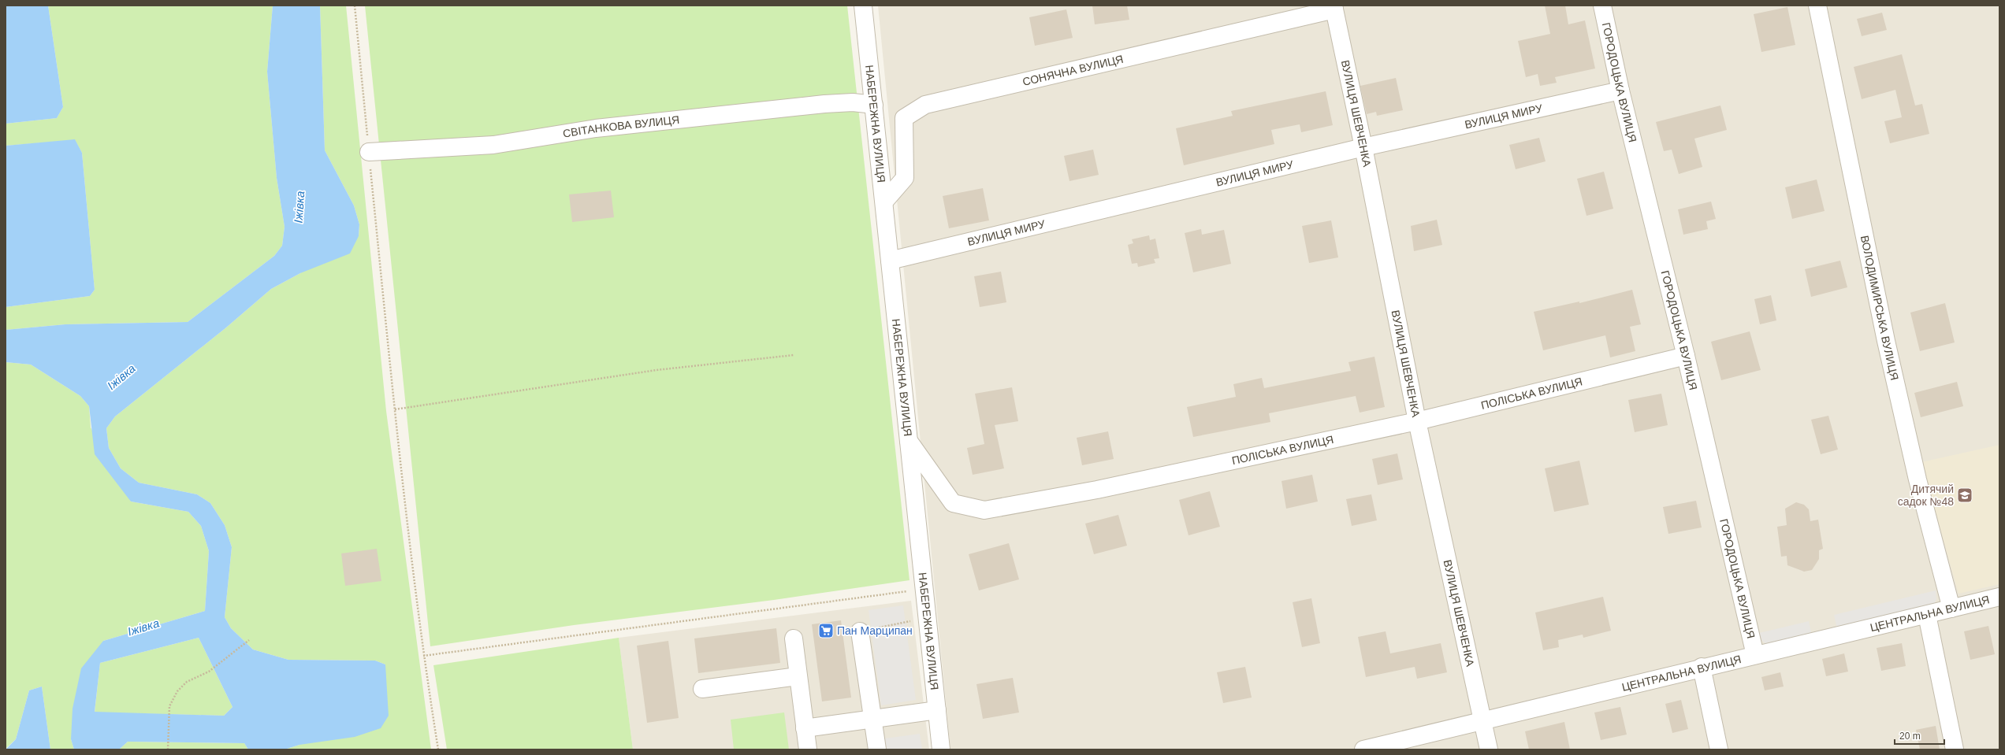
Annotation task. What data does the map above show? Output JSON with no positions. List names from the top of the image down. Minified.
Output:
{"streets":{"street":["СОНЯЧНА ВУЛИЦЯ","ГОРОДОЦЬКА ВУЛИЦЯ","ВУЛИЦЯ ШЕВЧЕНКА","ВУЛИЦЯ МИРУ","НАБЕРЕЖНА ВУЛИЦЯ","СВІТАНКОВА ВУЛИЦЯ","ВОЛОДИМИРСЬКА ВУЛИЦЯ","ПОЛІСЬКА ВУЛИЦЯ","ЦЕНТРАЛЬНА ВУЛИЦЯ"]},"crossings":[["СОНЯЧНА ВУЛИЦЯ","ВУЛИЦЯ ШЕВЧЕНКА"],["СОНЯЧНА ВУЛИЦЯ","НАБЕРЕЖНА ВУЛИЦЯ"],["ГОРОДОЦЬКА ВУЛИЦЯ","ВУЛИЦЯ МИРУ"],["ГОРОДОЦЬКА ВУЛИЦЯ","ПОЛІСЬКА ВУЛИЦЯ"],["ГОРОДОЦЬКА ВУЛИЦЯ","ЦЕНТРАЛЬНА ВУЛИЦЯ"],["ВУЛИЦЯ ШЕВЧЕНКА","ВУЛИЦЯ МИРУ"],["ВУЛИЦЯ ШЕВЧЕНКА","ПОЛІСЬКА ВУЛИЦЯ"],["ВУЛИЦЯ ШЕВЧЕНКА","ЦЕНТРАЛЬНА ВУЛИЦЯ"],["ВУЛИЦЯ МИРУ","НАБЕРЕЖНА ВУЛИЦЯ"],["НАБЕРЕЖНА ВУЛИЦЯ","СВІТАНКОВА ВУЛИЦЯ"],["НАБЕРЕЖНА ВУЛИЦЯ","ПОЛІСЬКА ВУЛИЦЯ"],["ВОЛОДИМИРСЬКА ВУЛИЦЯ","ЦЕНТРАЛЬНА ВУЛИЦЯ"]],"water":["Іжівка"],"places":{"school or university":["Дитячий садок №48"],"supermarket":["Пан Марципан"]},"scale_bar":"20 m"}
